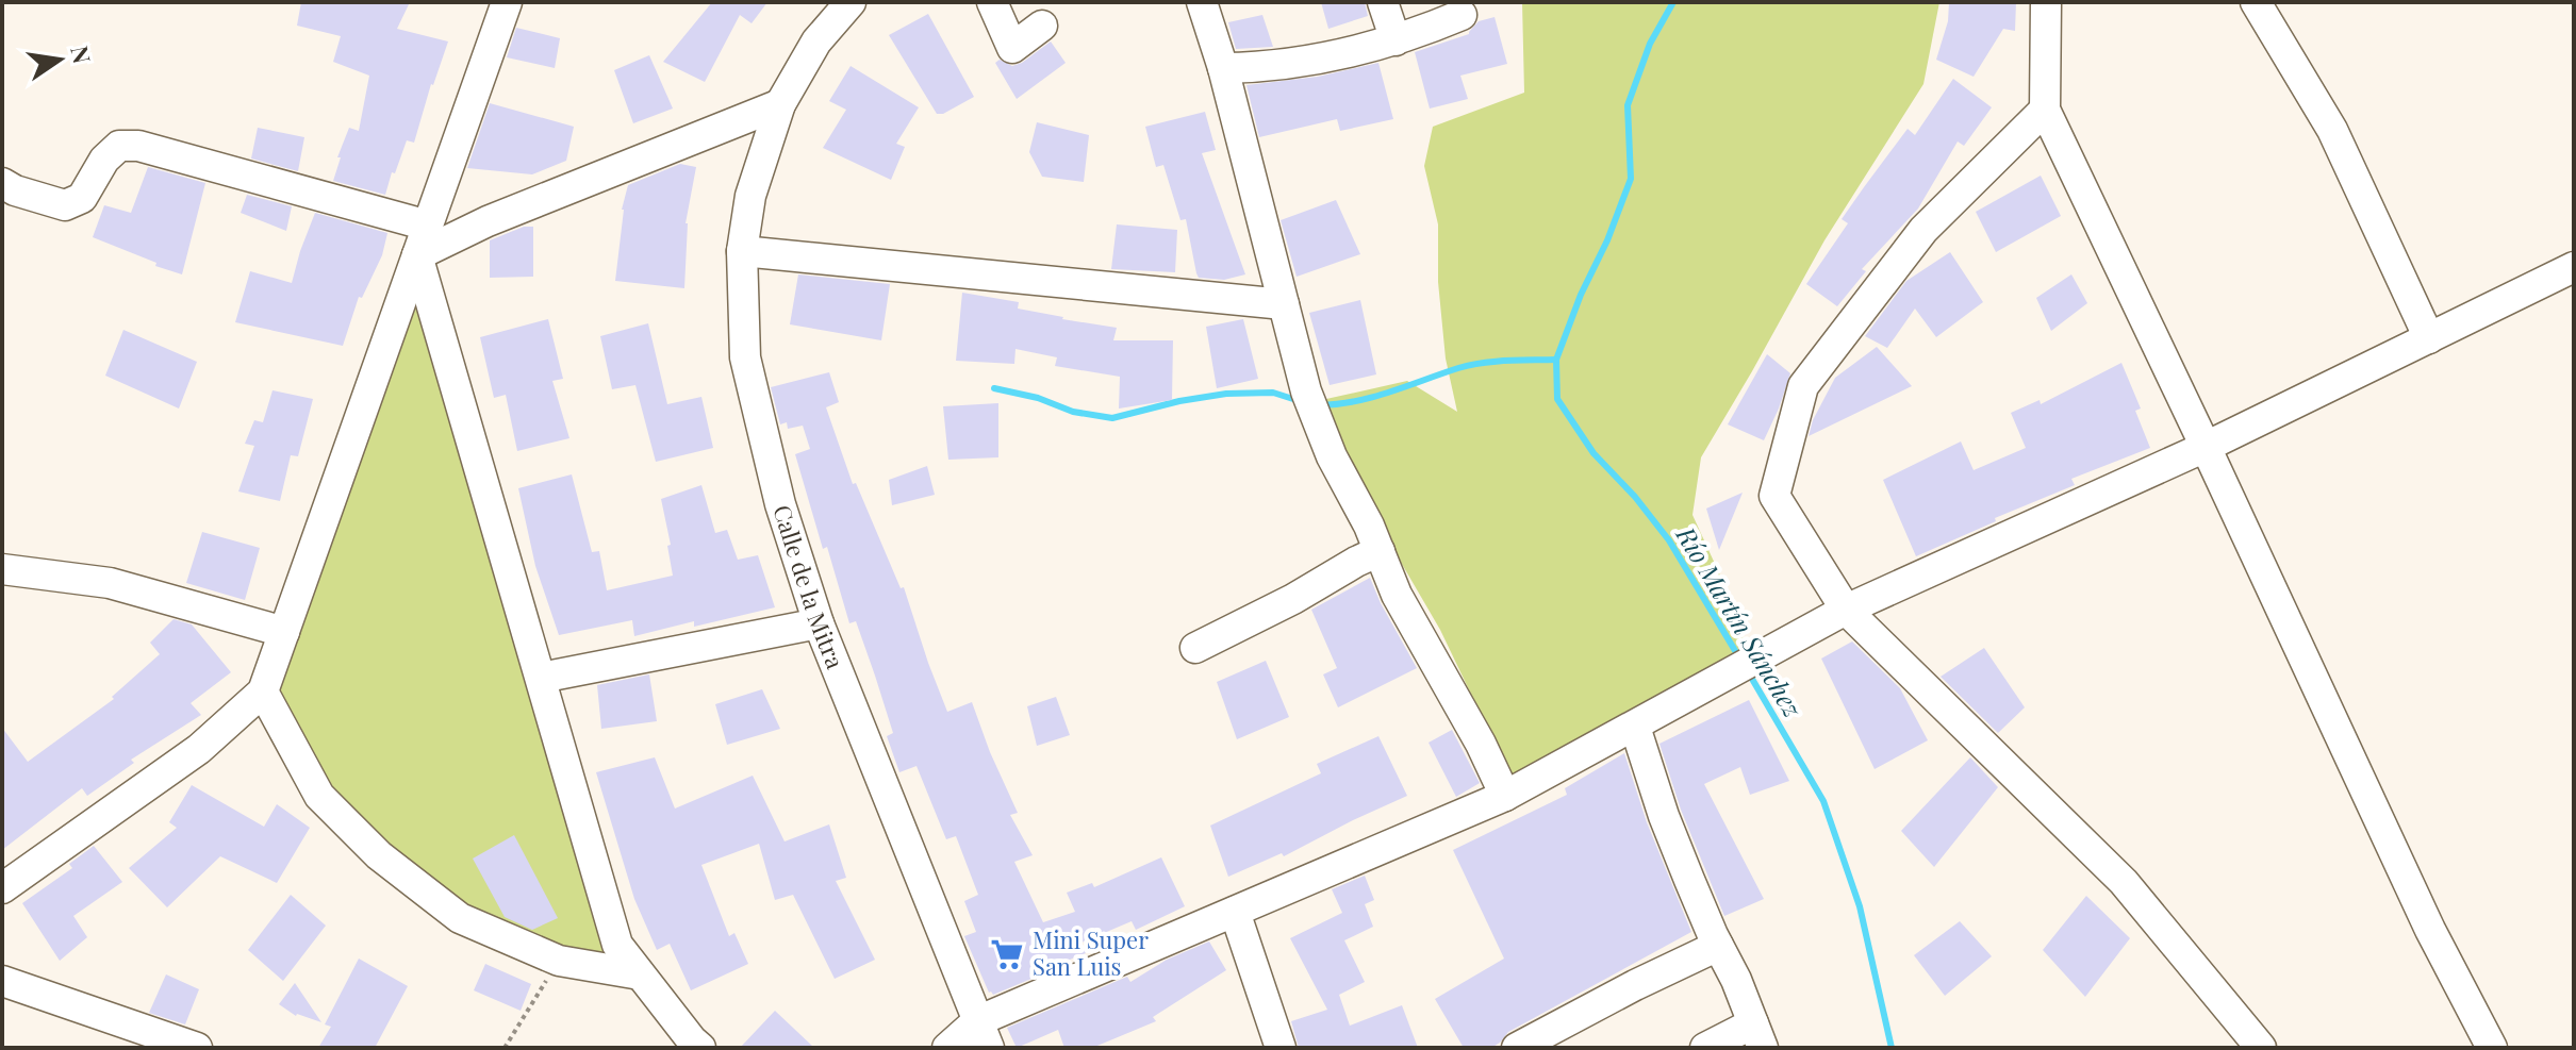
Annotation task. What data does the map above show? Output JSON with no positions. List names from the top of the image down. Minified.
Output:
{"streets":{"street":["Calle de la Mitra"]},"water":["Río Martín Sánchez"],"places":{"supermarket":["Mini Super San Luis"]},"north":"right"}
